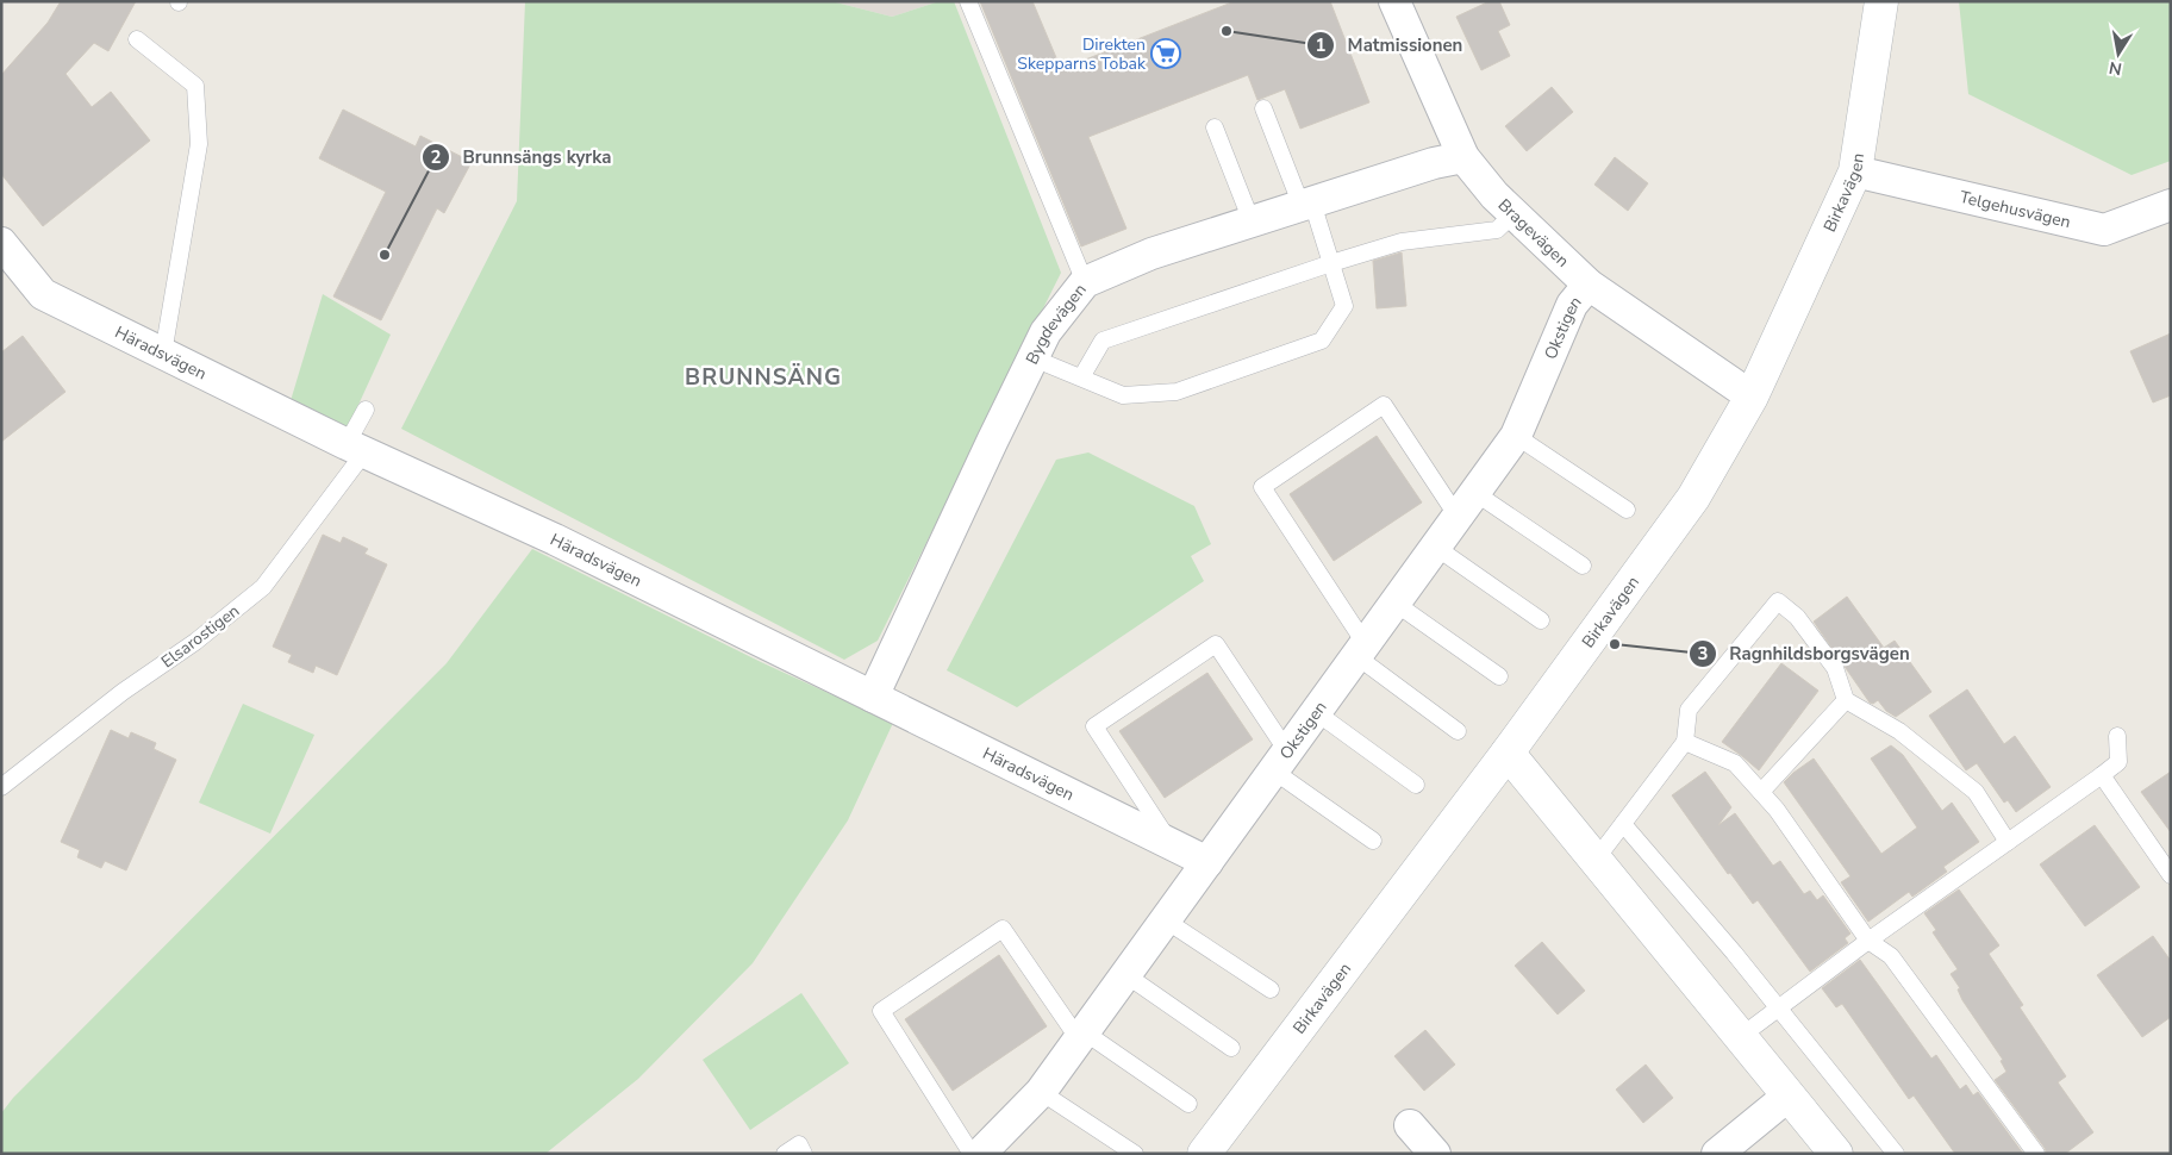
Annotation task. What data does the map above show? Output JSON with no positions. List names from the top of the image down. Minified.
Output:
{"streets":{"street":["Birkavägen","Telgehusvägen","Bragevägen","Bygdevägen","Okstigen","Häradsvägen"],"lane":["Elsarostigen"]},"crossings":[["Birkavägen","Telgehusvägen"],["Birkavägen","Bragevägen"],["Bragevägen","Bygdevägen"],["Bragevägen","Okstigen"],["Bygdevägen","Häradsvägen"],["Okstigen","Häradsvägen"],["Häradsvägen","Elsarostigen"]],"districts":["BRUNNSÄNG"],"places":{"other":["Matmissionen","Brunnsängs kyrka","Ragnhildsborgsvägen"],"supermarket":["Direkten Skepparns Tobak"]},"north":"bottom"}
